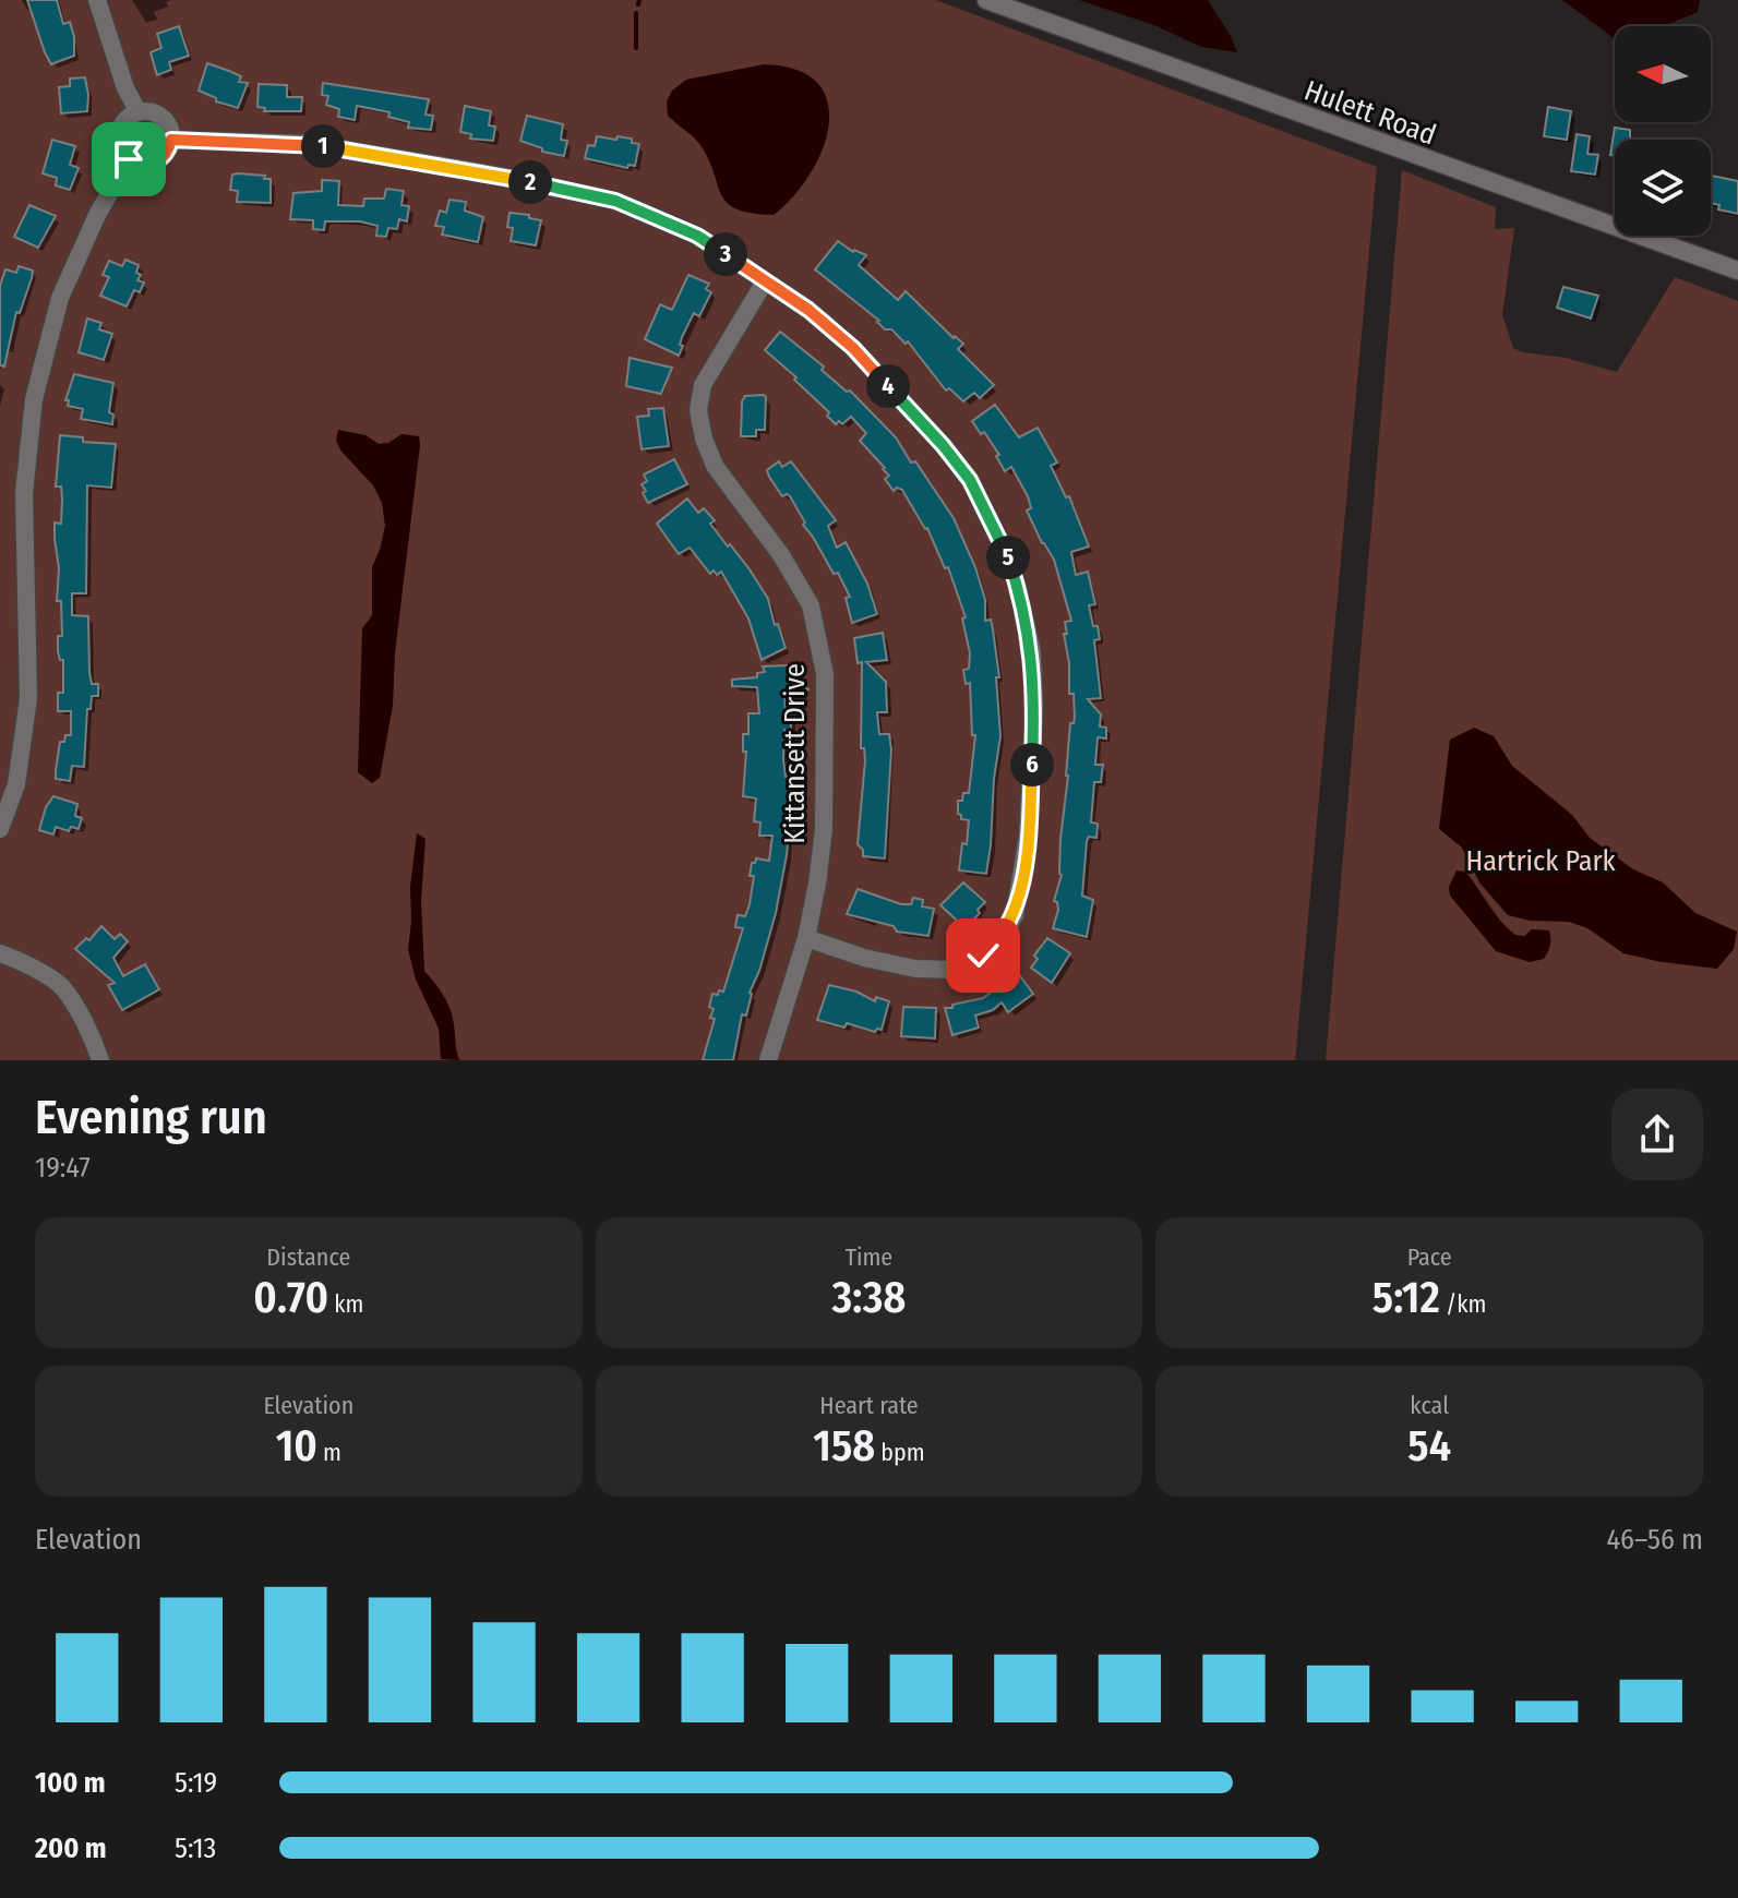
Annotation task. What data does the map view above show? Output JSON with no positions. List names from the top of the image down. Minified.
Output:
{"streets":{"street":["Hulett Road","Kittansett Drive"]},"parks":["Hartrick Park"],"north":"left","page":{"pins":["1","2","3","4","5","6"],"heading":["Evening run","19:47"],"stats":[["Distance","0.70 km"],["Time","3:38"],["Pace","5:12 /km"],["Elevation","10 m"],["Heart rate","158 bpm"],["kcal","54"]],"chart":["Elevation","46–56 m"],"list":[{"name":"100 m","note":"5:19"},{"name":"200 m","note":"5:13"}]}}
